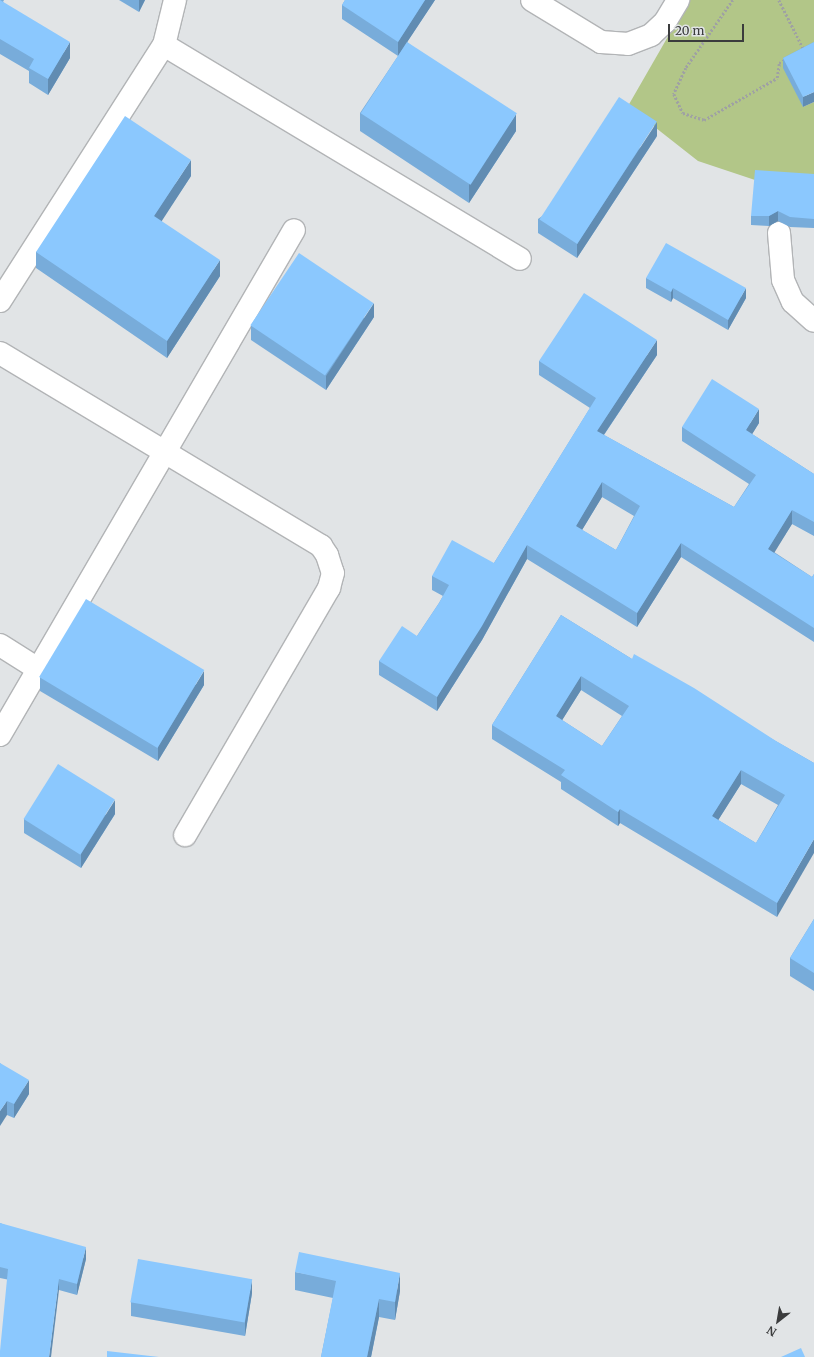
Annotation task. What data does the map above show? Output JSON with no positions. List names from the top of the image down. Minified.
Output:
{"scale_bar":"20 m","north":"bottom left"}
